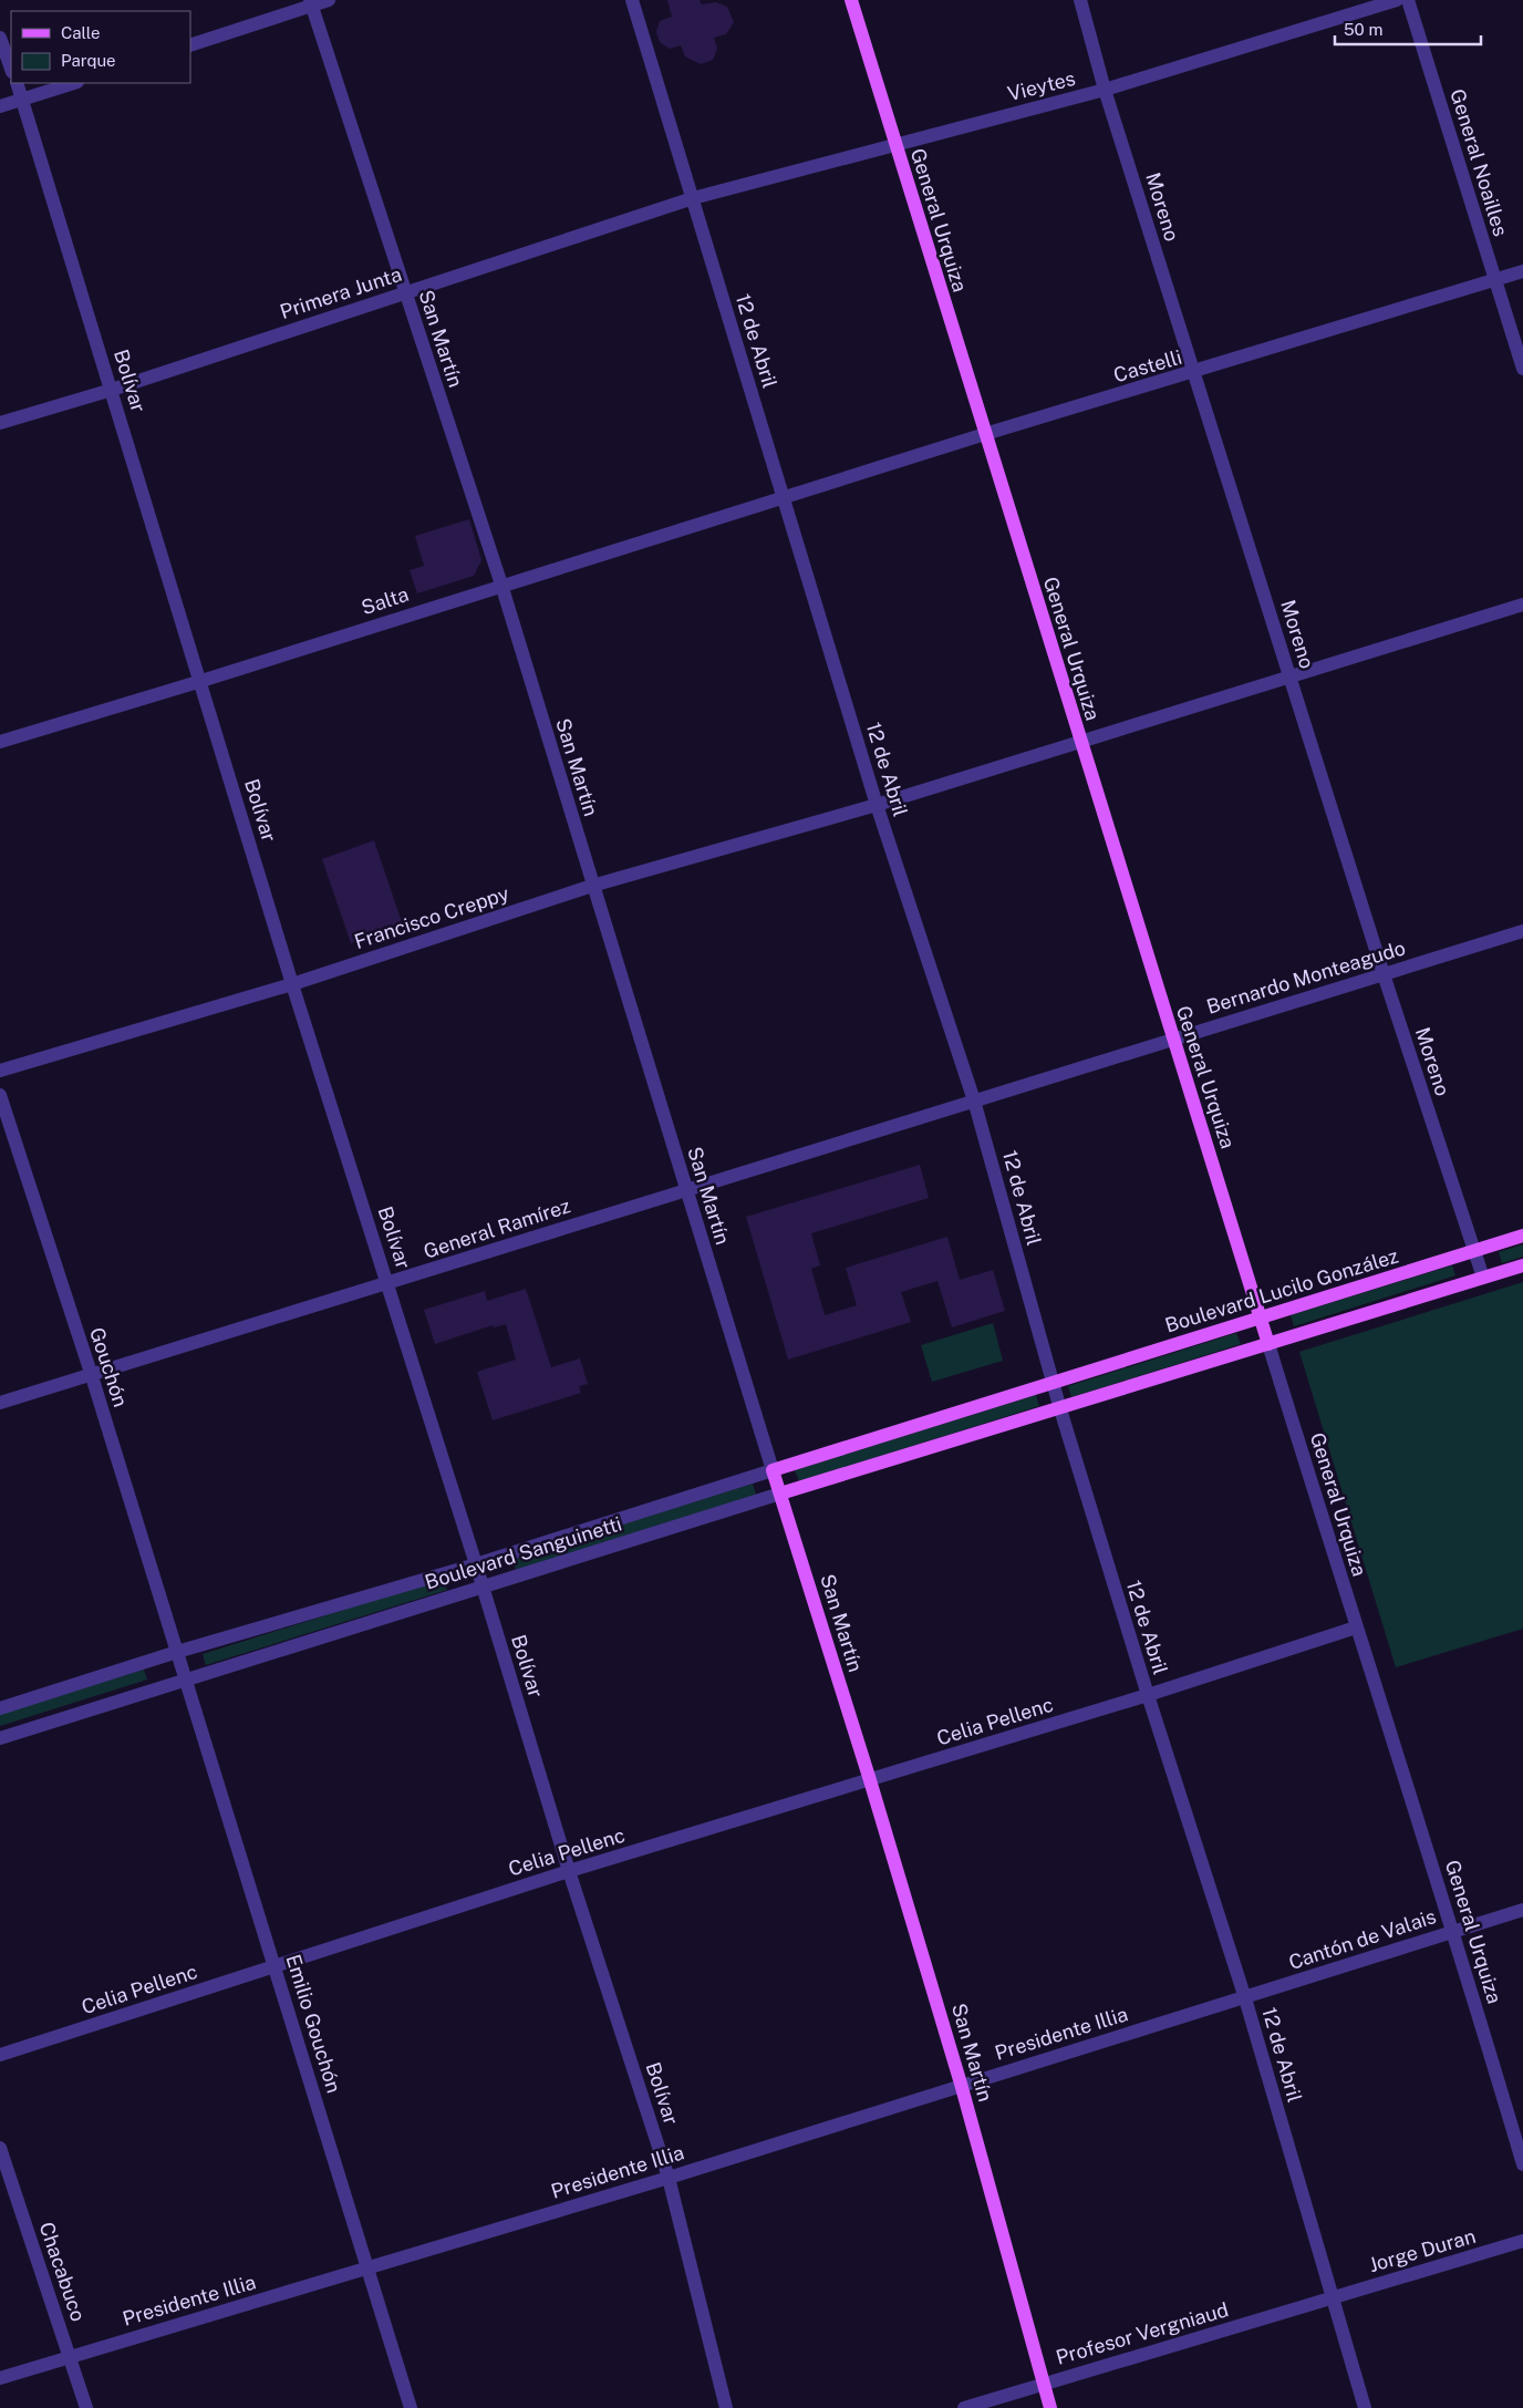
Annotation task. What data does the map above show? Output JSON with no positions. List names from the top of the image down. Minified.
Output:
{"streets":{"main road":["General Urquiza","San Martín","Boulevard Lucilo González","Boulevard Sanguinetti"],"street":["Vieytes","General Noailles","Moreno","Primera Junta","12 de Abril","Castelli","Bolívar","Salta","Francisco Creppy","Bernardo Monteagudo","General Ramírez","Gouchón","Celia Pellenc","Cantón de Valais","Emilio Gouchón","Presidente Illia","Jorge Duran","Chacabuco","Profesor Vergniaud"]},"crossings":[["Vieytes","Moreno"],["Vieytes","General Urquiza"],["Vieytes","Primera Junta"],["Vieytes","12 de Abril"],["General Noailles","Castelli"],["Moreno","Castelli"],["Moreno","Francisco Creppy"],["Moreno","Bernardo Monteagudo"],["Moreno","Boulevard Lucilo González"],["General Urquiza","Castelli"],["General Urquiza","Francisco Creppy"],["General Urquiza","Bernardo Monteagudo"],["General Urquiza","Boulevard Lucilo González"],["General Urquiza","Celia Pellenc"],["General Urquiza","Cantón de Valais"],["Primera Junta","San Martín"],["Primera Junta","12 de Abril"],["Primera Junta","Bolívar"],["San Martín","Salta"],["San Martín","Francisco Creppy"],["San Martín","General Ramírez"],["San Martín","Boulevard Sanguinetti"],["San Martín","Celia Pellenc"],["San Martín","Presidente Illia"],["San Martín","Profesor Vergniaud"],["12 de Abril","Castelli"],["12 de Abril","Salta"],["12 de Abril","Francisco Creppy"],["12 de Abril","Bernardo Monteagudo"],["12 de Abril","General Ramírez"],["12 de Abril","Boulevard Lucilo González"],["12 de Abril","Boulevard Sanguinetti"],["12 de Abril","Celia Pellenc"],["12 de Abril","Cantón de Valais"],["12 de Abril","Presidente Illia"],["12 de Abril","Jorge Duran"],["12 de Abril","Profesor Vergniaud"],["Castelli","Salta"],["Bolívar","Salta"],["Bolívar","Francisco Creppy"],["Bolívar","General Ramírez"],["Bolívar","Boulevard Sanguinetti"],["Bolívar","Celia Pellenc"],["Bolívar","Presidente Illia"],["Bernardo Monteagudo","General Ramírez"],["General Ramírez","Gouchón"],["Boulevard Lucilo González","Boulevard Sanguinetti"],["Gouchón","Boulevard Sanguinetti"],["Gouchón","Emilio Gouchón"],["Boulevard Sanguinetti","Emilio Gouchón"],["Celia Pellenc","Emilio Gouchón"],["Cantón de Valais","Presidente Illia"],["Emilio Gouchón","Presidente Illia"],["Presidente Illia","Chacabuco"],["Jorge Duran","Profesor Vergniaud"]],"legend":["Calle","Parque"],"scale_bar":"50 m"}
